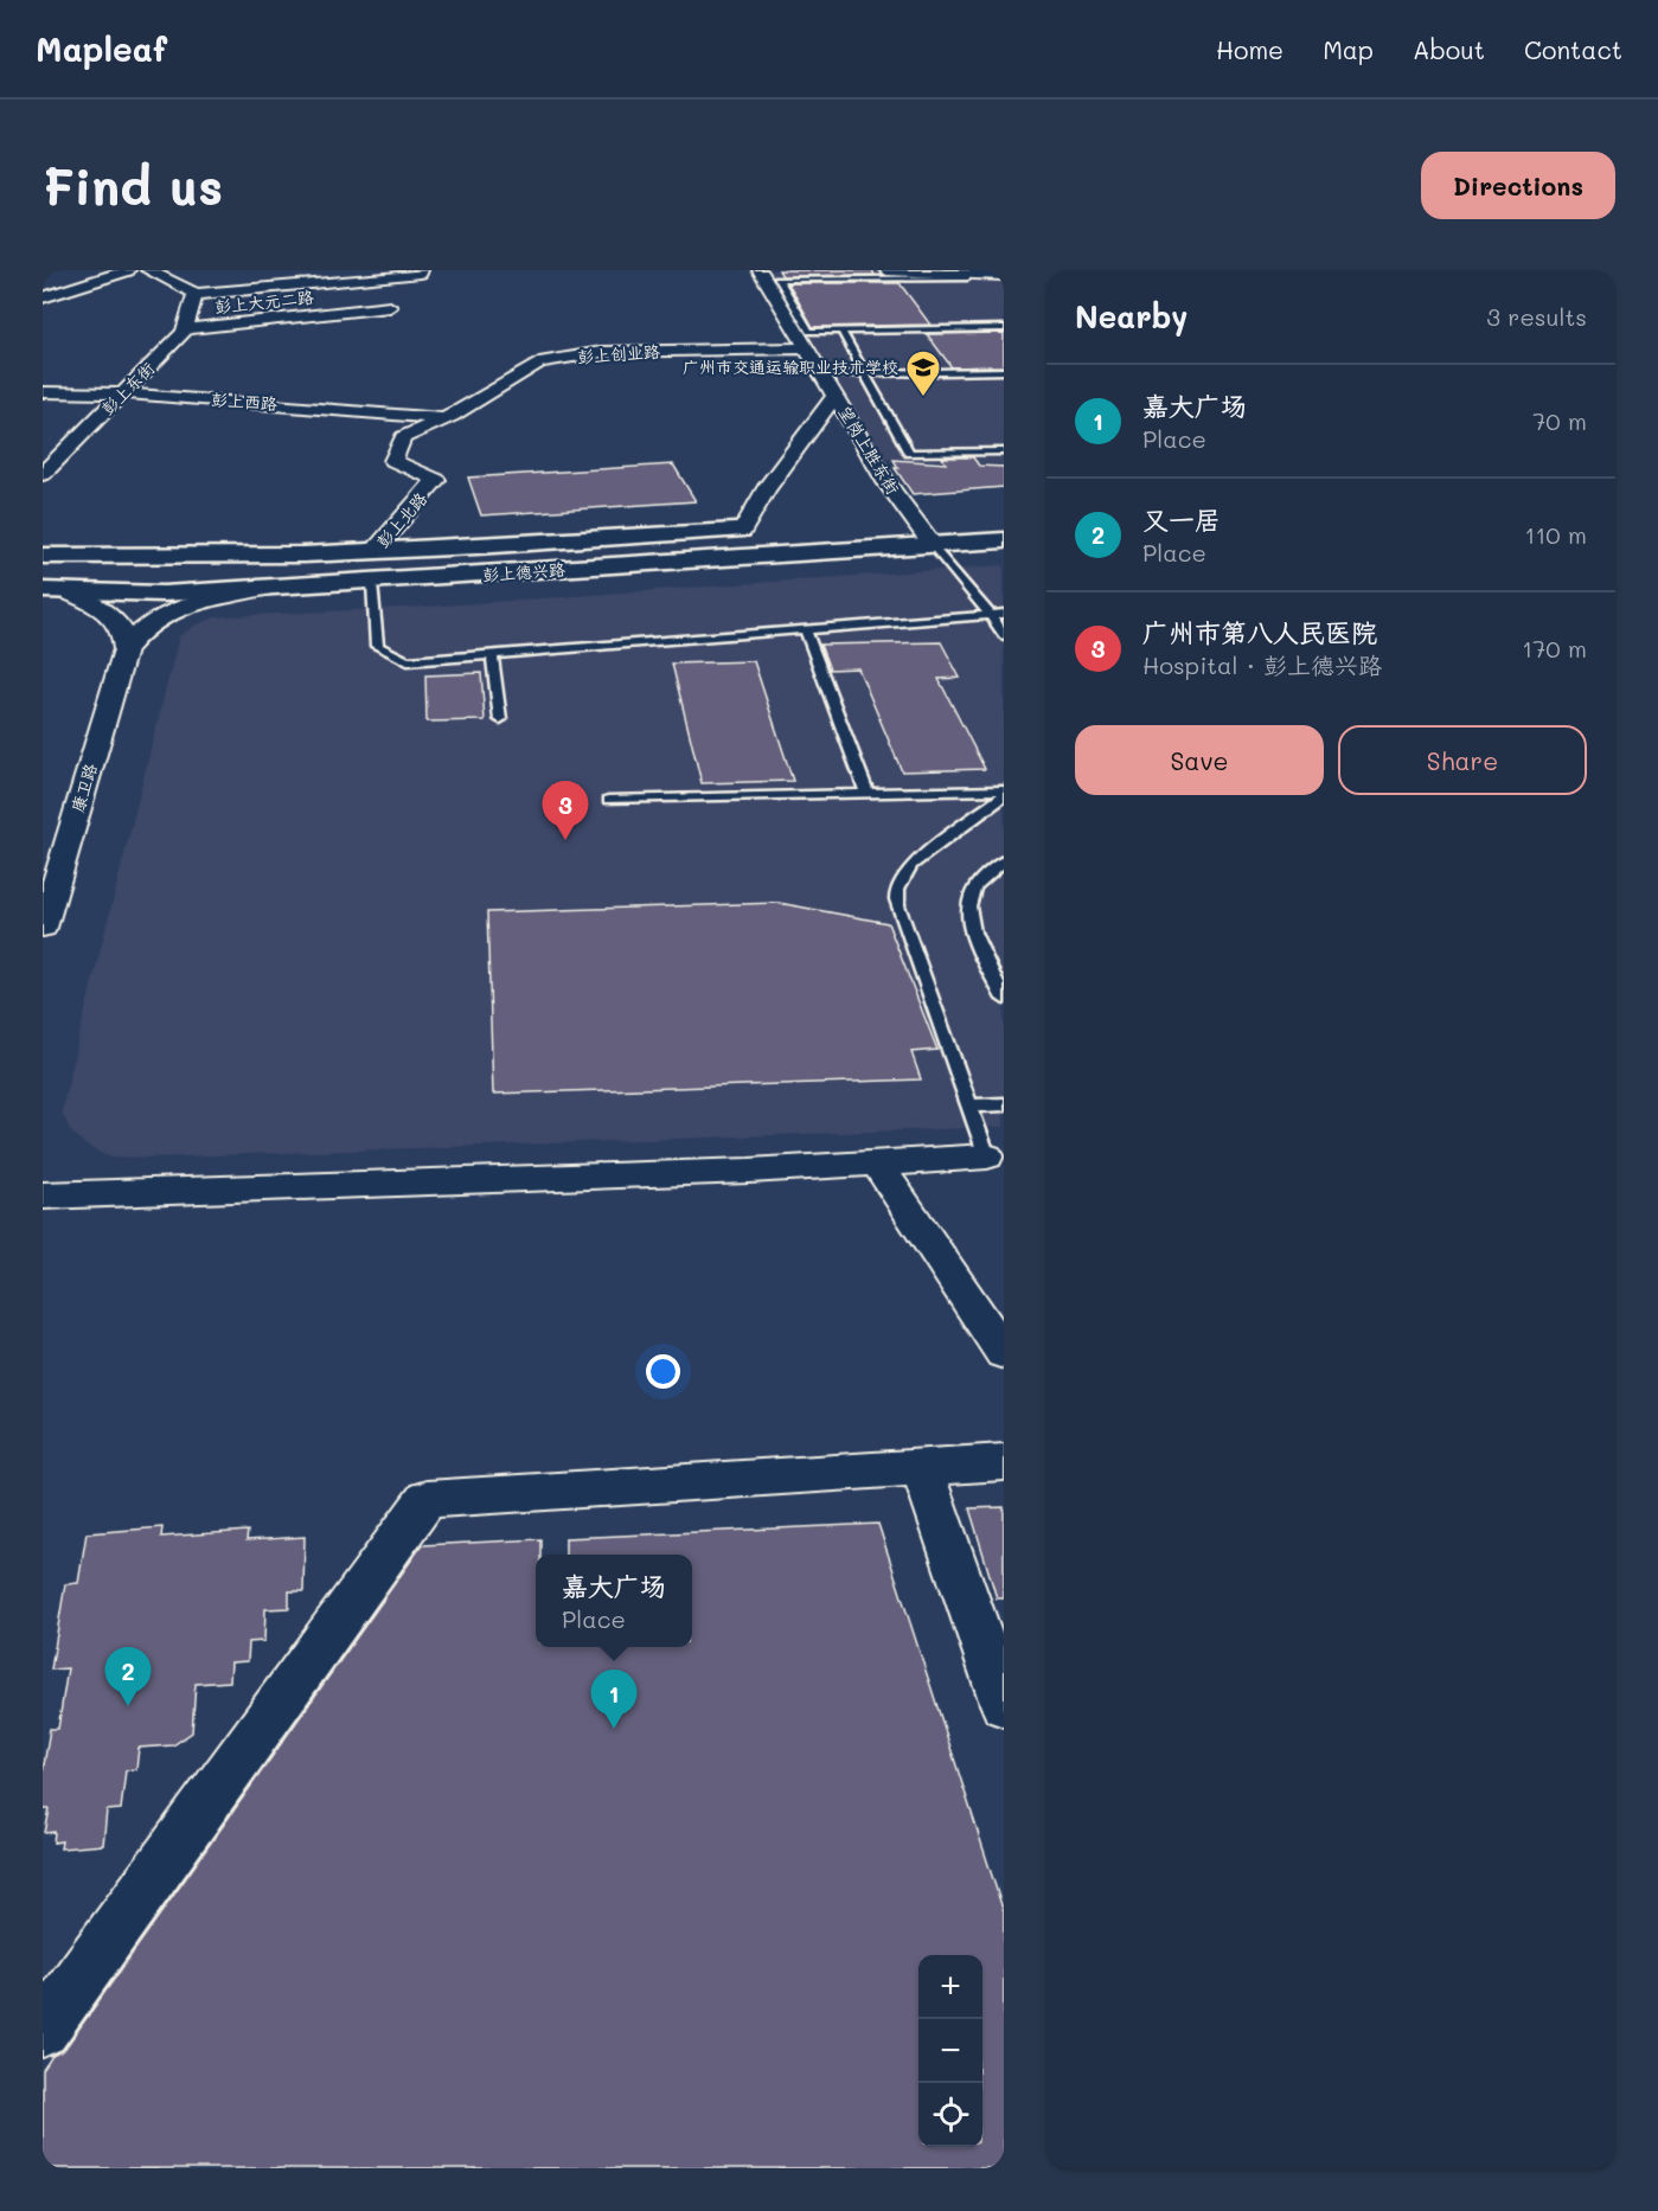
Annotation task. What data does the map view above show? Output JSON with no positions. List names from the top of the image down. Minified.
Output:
{"streets":{"street":["彭上大元二路","彭上创业路","彭上东街","彭上西路","望岗上胜东街","彭上北路","彭上德兴路","康卫路"]},"crossings":[["彭上大元二路","彭上东街"],["彭上创业路","彭上西路"],["彭上创业路","望岗上胜东街"],["彭上创业路","彭上北路"],["彭上东街","彭上西路"],["彭上西路","彭上北路"],["望岗上胜东街","彭上德兴路"],["彭上北路","彭上德兴路"]],"places":{"school or university":["广州市交通运输职业技术学校"]},"page":{"header":"Mapleaf","nav":["Home","Map","About","Contact"],"buttons":["Directions",["Save","Share"]],"title":"Find us","heading":["Nearby","3 results"],"list":[{"mark":"1","name":"嘉大广场","note":"Place","value":"70 m"},{"mark":"2","name":"又一居","note":"Place","value":"110 m"},{"mark":"3","name":"广州市第八人民医院","note":"Hospital · 彭上德兴路","value":"170 m"}],"pins":["3","2","1"],"popup":["嘉大广场","Place"],"map_buttons":["+","−"]}}
